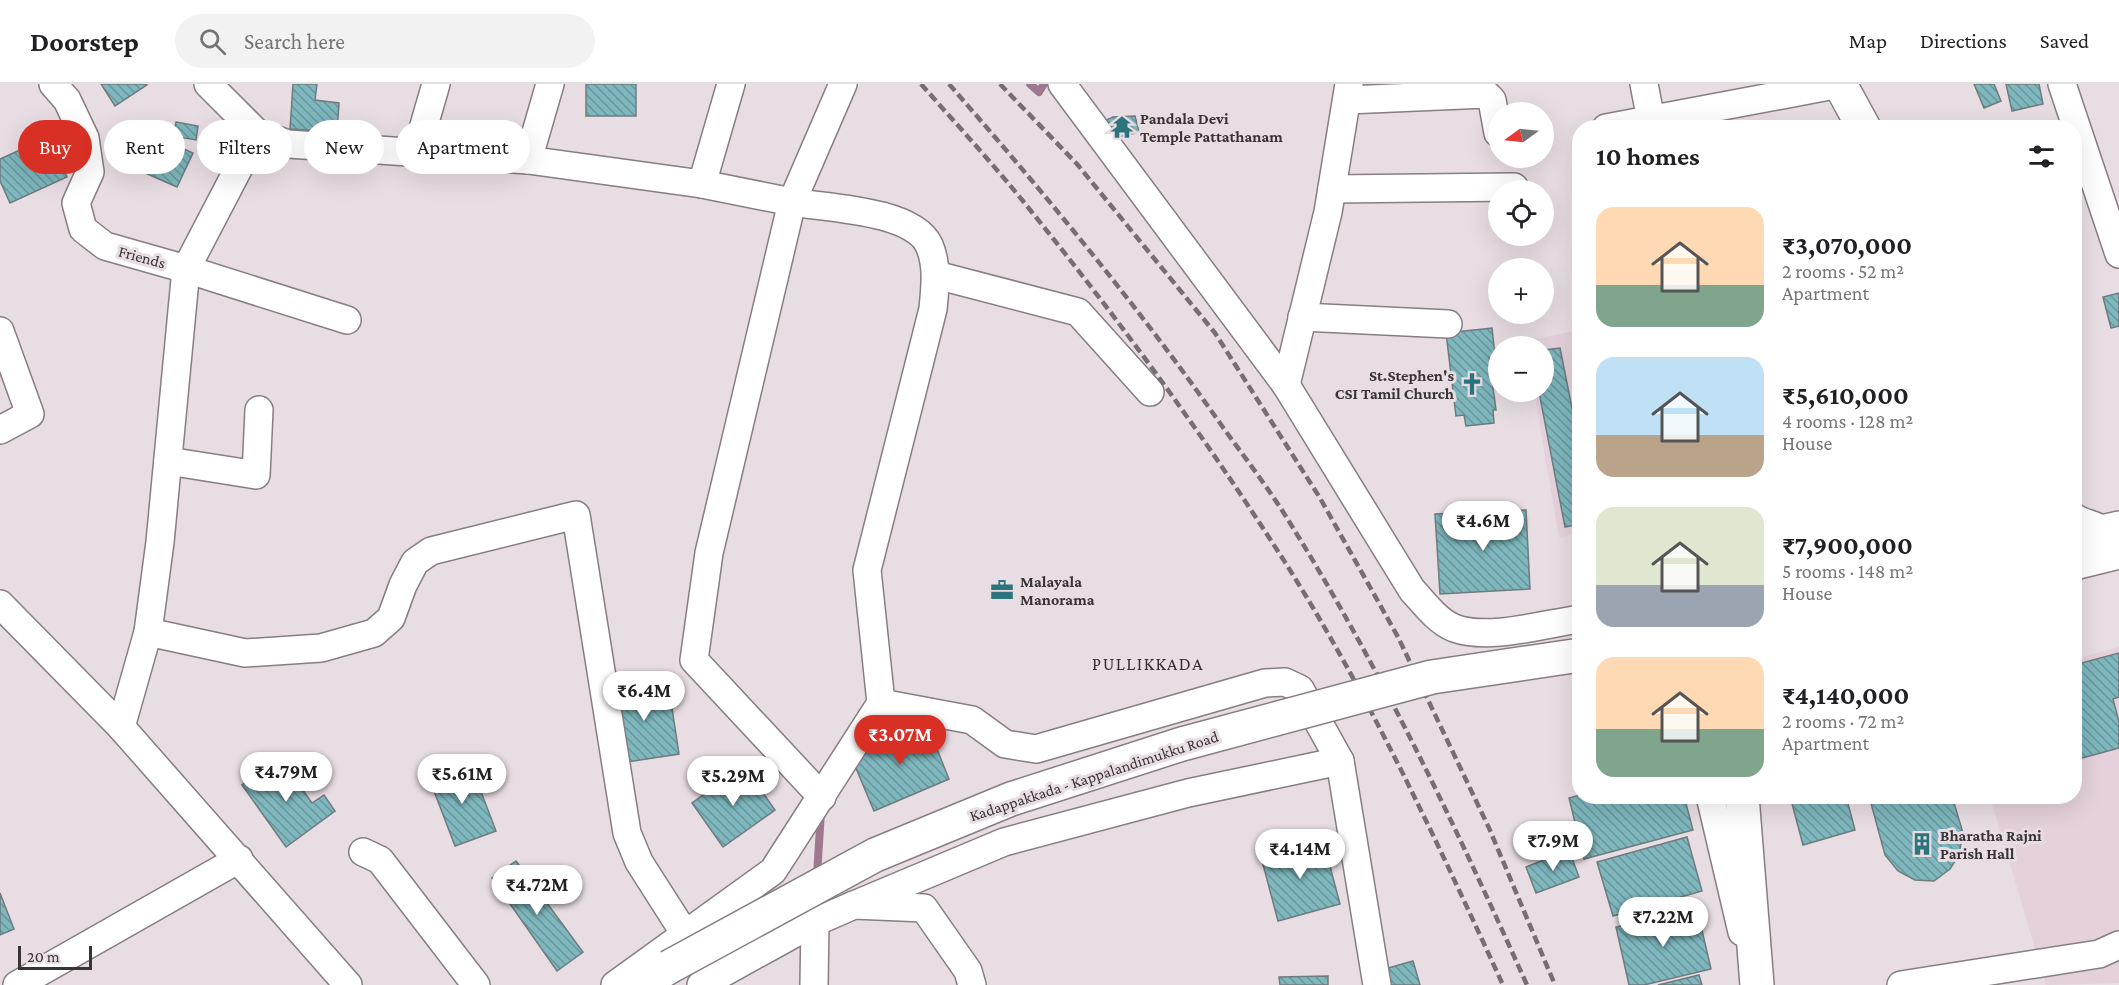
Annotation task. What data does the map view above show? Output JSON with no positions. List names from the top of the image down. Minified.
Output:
{"streets":{"main road":["Kadappakkada - Kappalandimukku Road"],"street":["Friends"]},"districts":["PULLIKKADA"],"places":{"temple":["Pandala Devi Temple Pattathanam"],"church":["St.Stephen's CSI Tamil Church"],"office":["Malayala Manorama"],"building":["Bharatha Rajni Parish Hall"]},"scale_bar":"20 m","north":"left","page":{"header":"Doorstep","search":"Search here","nav":["Map","Directions","Saved"],"map_buttons":["+","−"],"chip":["Buy","Rent","Filters","New","Apartment"],"heading":"10 homes","list":[{"name":"₹3,070,000","note":"2 rooms · 52 m² · Apartment"},{"name":"₹5,610,000","note":"4 rooms · 128 m² · House"},{"name":"₹7,900,000","note":"5 rooms · 148 m² · House"},{"name":"₹4,140,000","note":"2 rooms · 72 m² · Apartment"}],"price":["₹4.6M","₹6.4M","₹3.07M","₹4.79M","₹5.61M","₹5.29M","₹7.9M","₹4.14M","₹4.72M","₹7.22M"],"scale":"20 m"}}
